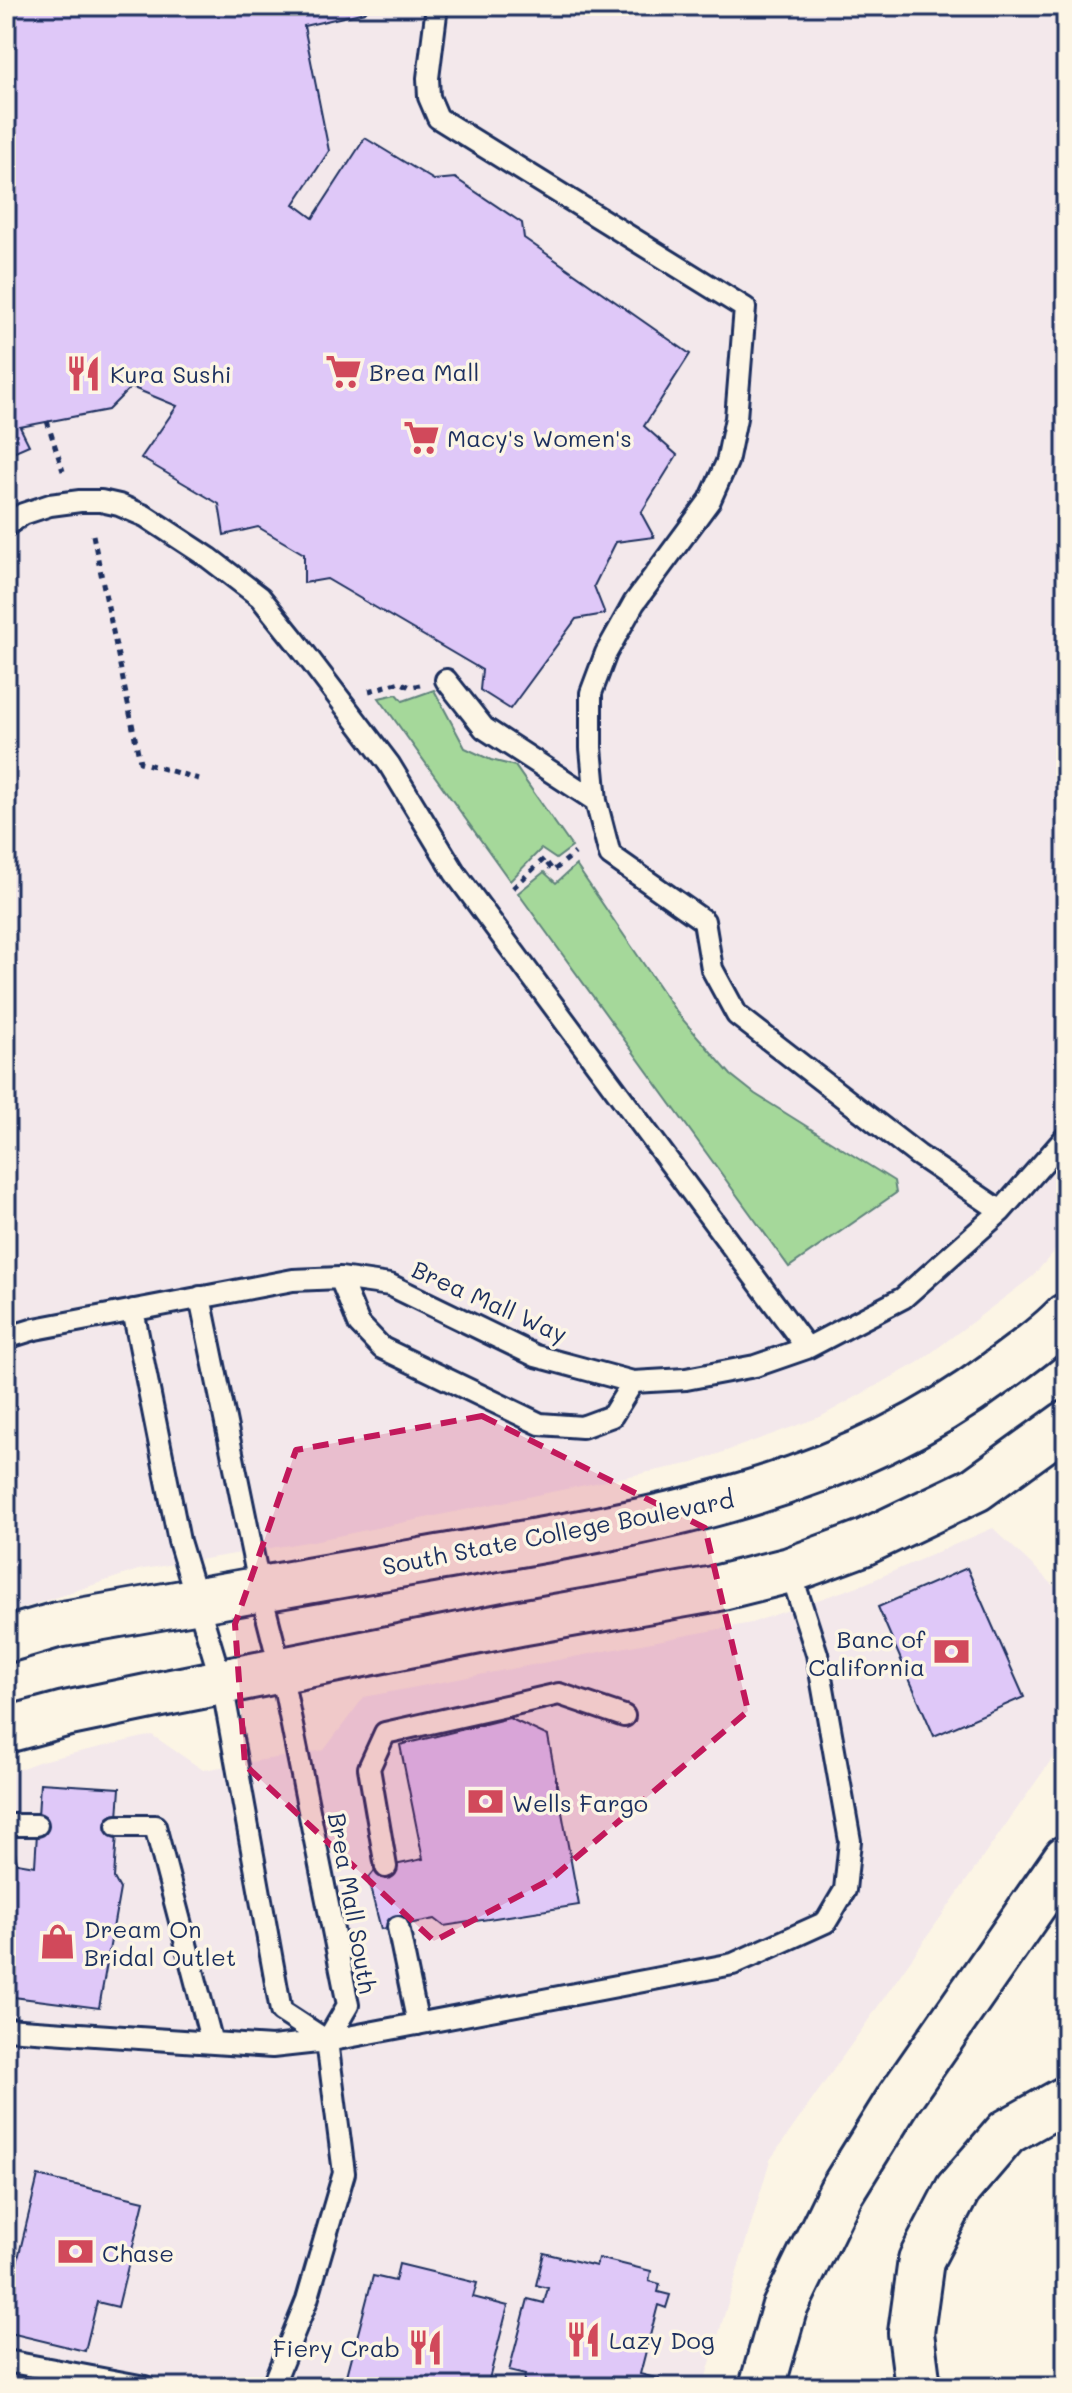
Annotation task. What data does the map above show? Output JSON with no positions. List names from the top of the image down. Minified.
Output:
{"streets":{"main road":["South State College Boulevard"],"lane":["Brea Mall Way","Brea Mall South"]},"crossings":[["Brea Mall Way","Brea Mall South"],["South State College Boulevard","Brea Mall South"]],"places":{"supermarket":["Brea Mall","Macy's Women's"],"restaurant":["Kura Sushi","Lazy Dog","Fiery Crab"],"bank":["Banc of California","Wells Fargo","Chase"],"shop":["Dream On Bridal Outlet"]}}
